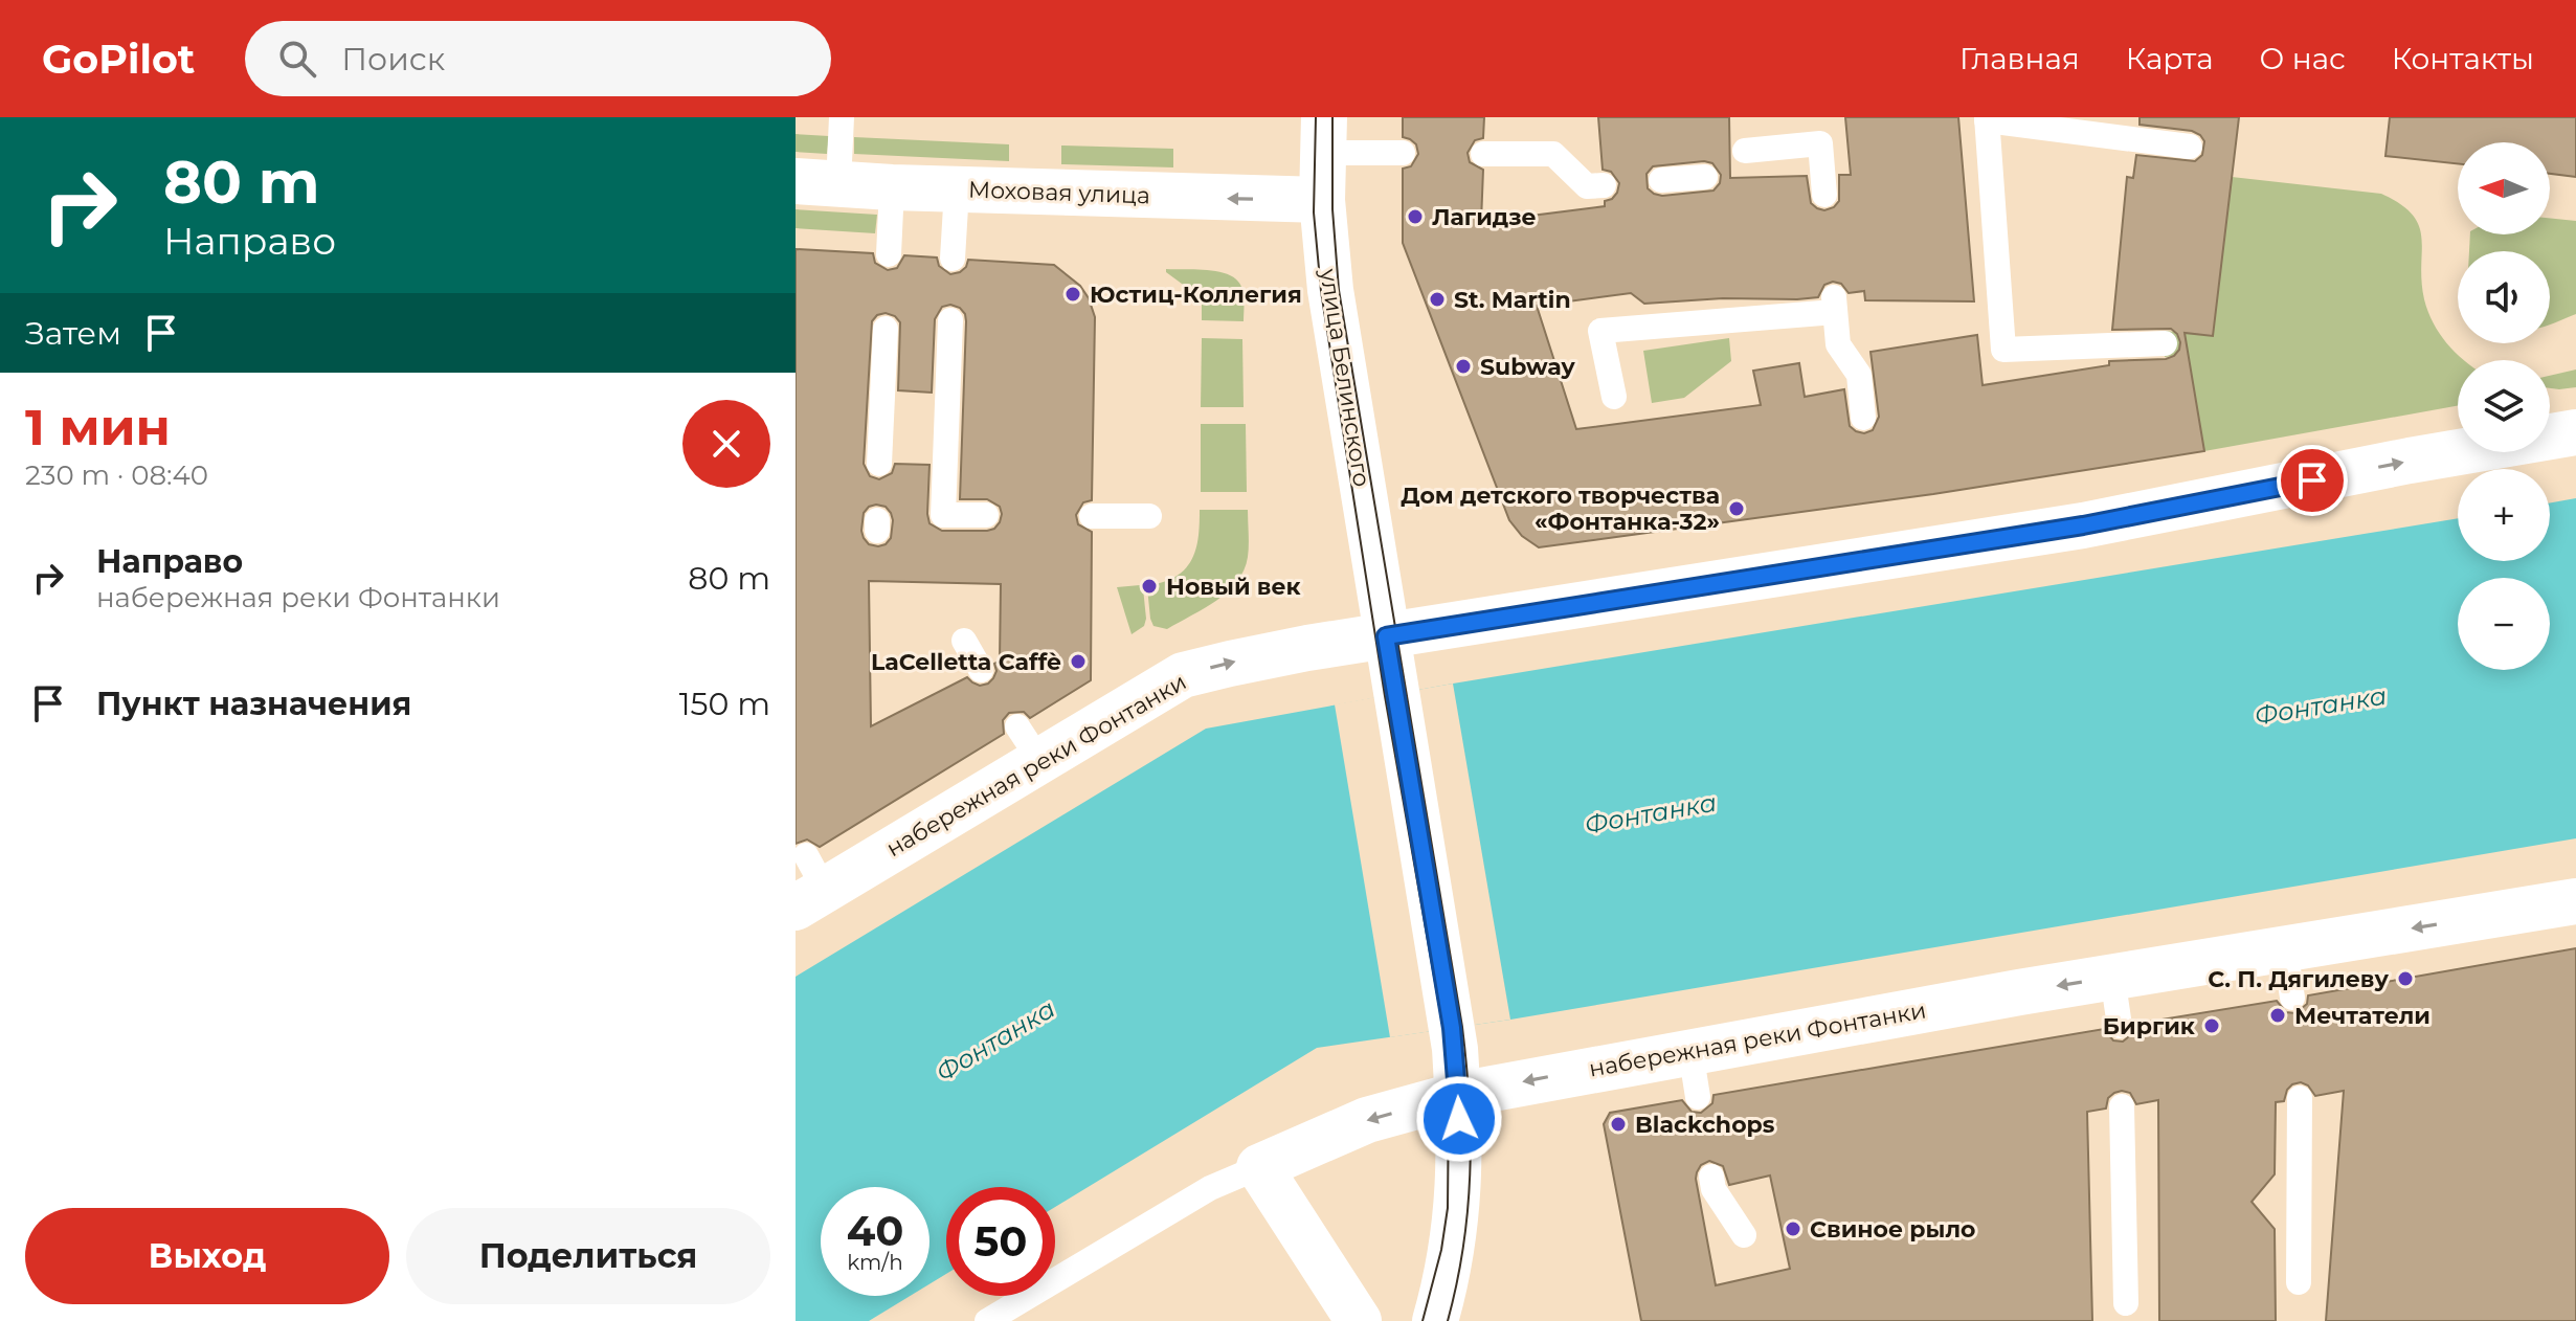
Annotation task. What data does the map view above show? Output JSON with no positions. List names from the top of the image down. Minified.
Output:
{"streets":{"main road":["Моховая улица","улица Белинского","набережная реки Фонтанки"]},"crossings":[["Моховая улица","улица Белинского"],["улица Белинского","набережная реки Фонтанки"]],"one_way":["Моховая улица"],"water":["Фонтанка"],"places":["Лагидзе","Юстиц-Коллегия","St. Martin","Subway","Дом детского творчества «Фонтанка-32»","Новый век","LaCelletta Caffè","С. П. Дягилеву","Мечтатели","Биргик","Blackchops","Свиное рыло"],"north":"left","page":{"header":"GoPilot","search":"Поиск","nav":["Главная","Карта","О нас","Контакты"],"turn":["80 m","Направо"],"map_buttons":["+","−"],"then":"Затем","heading":["1 мин","230 m · 08:40"],"list":[{"name":"Направо","note":"набережная реки Фонтанки","value":"80 m"},{"name":"Пункт назначения","value":"150 m"}],"speed":"40 km/h","limit":"50","buttons":["Выход","Поделиться"]}}
